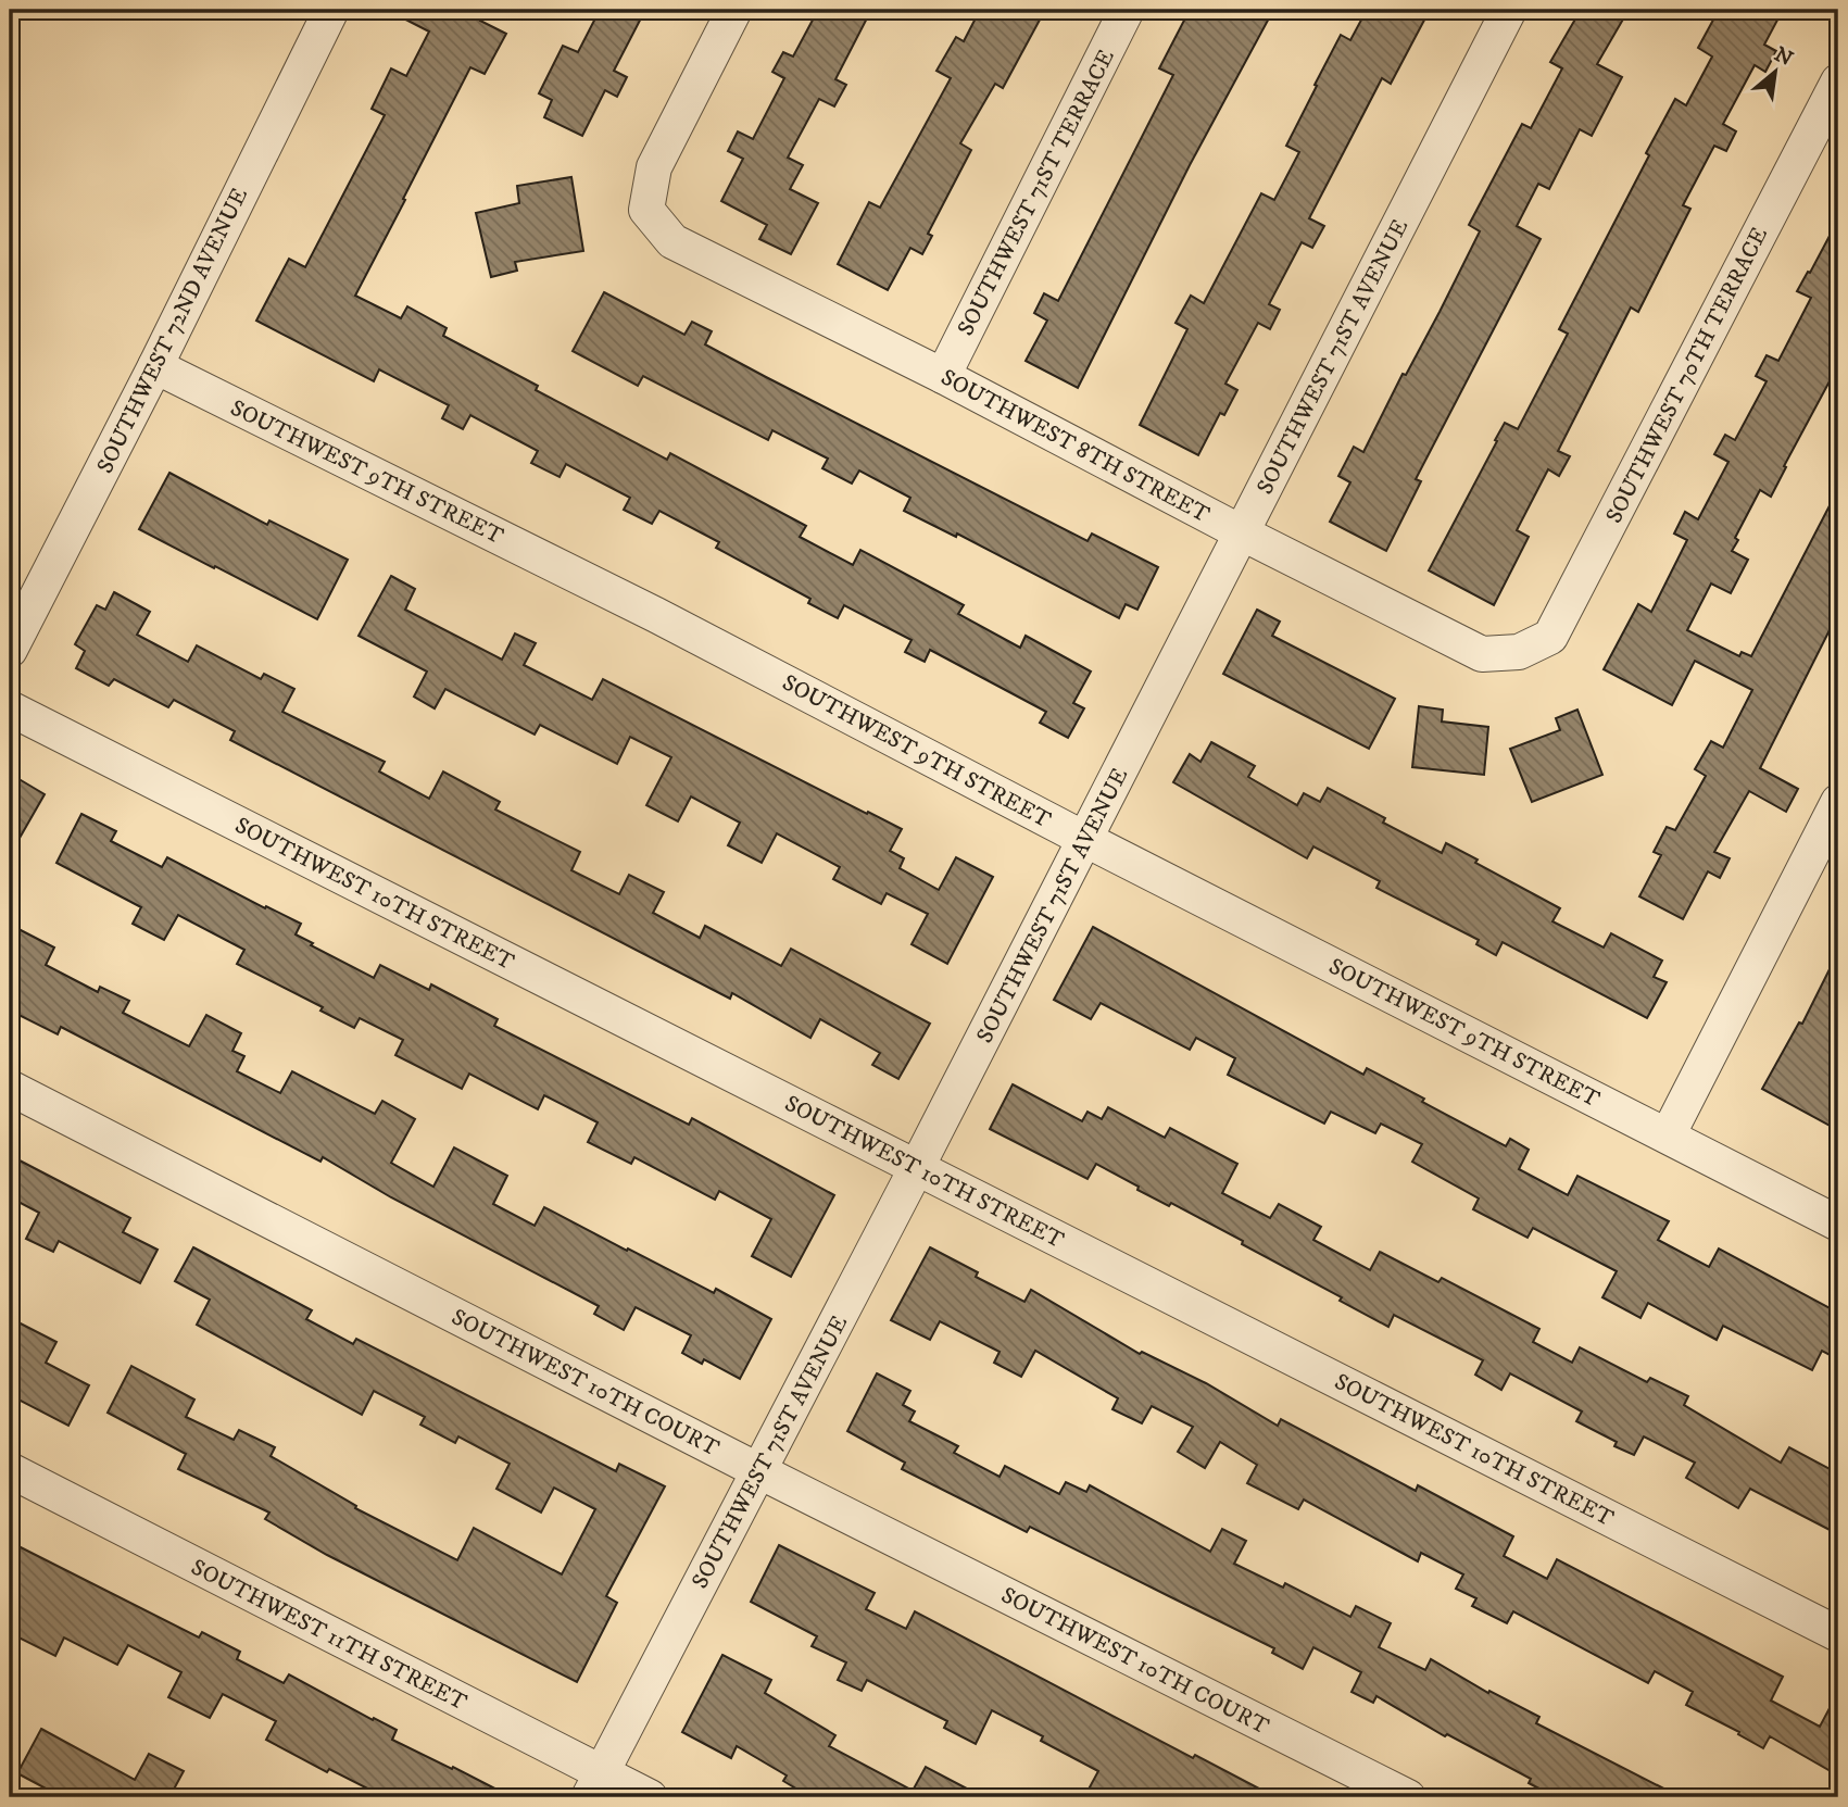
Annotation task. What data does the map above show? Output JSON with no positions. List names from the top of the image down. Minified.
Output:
{"streets":{"street":["SOUTHWEST 71ST TERRACE","SOUTHWEST 72ND AVENUE","SOUTHWEST 71ST AVENUE","SOUTHWEST 70TH TERRACE","SOUTHWEST 8TH STREET","SOUTHWEST 9TH STREET","SOUTHWEST 10TH STREET","SOUTHWEST 10TH COURT","SOUTHWEST 11TH STREET"]},"crossings":[["SOUTHWEST 71ST TERRACE","SOUTHWEST 8TH STREET"],["SOUTHWEST 72ND AVENUE","SOUTHWEST 9TH STREET"],["SOUTHWEST 71ST AVENUE","SOUTHWEST 8TH STREET"],["SOUTHWEST 71ST AVENUE","SOUTHWEST 9TH STREET"],["SOUTHWEST 71ST AVENUE","SOUTHWEST 10TH STREET"],["SOUTHWEST 71ST AVENUE","SOUTHWEST 10TH COURT"],["SOUTHWEST 71ST AVENUE","SOUTHWEST 11TH STREET"],["SOUTHWEST 70TH TERRACE","SOUTHWEST 8TH STREET"]],"north":"top right"}
